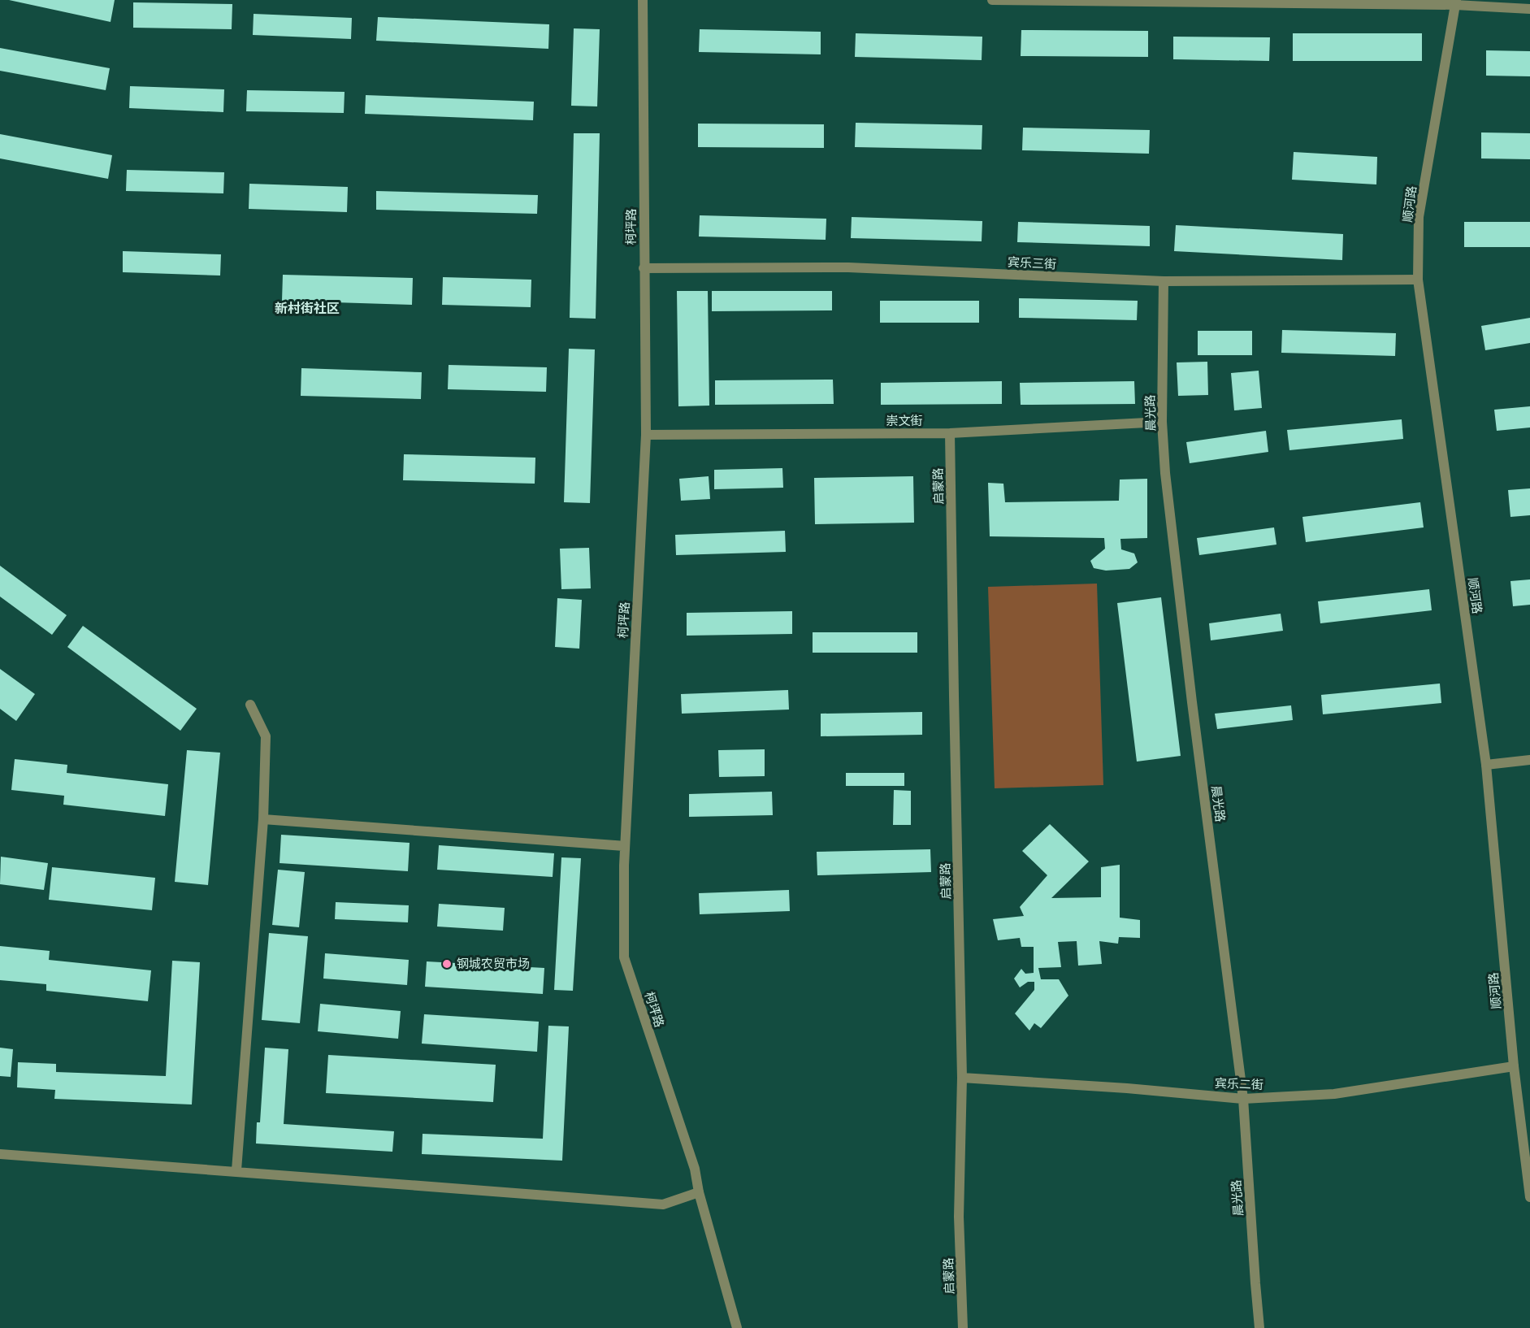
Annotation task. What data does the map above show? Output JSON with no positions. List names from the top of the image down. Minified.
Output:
{"streets":{"street":["顺河路","柯坪路","宾乐三街","晨光路","崇文街","启蒙路","宾乐二街"]},"crossings":[["顺河路","宾乐三街"],["顺河路","宾乐二街"],["柯坪路","宾乐三街"],["柯坪路","崇文街"],["宾乐三街","晨光路"],["晨光路","崇文街"],["晨光路","宾乐二街"],["崇文街","启蒙路"],["启蒙路","宾乐二街"]],"districts":["新村街社区"],"places":["钢城农贸市场"]}
